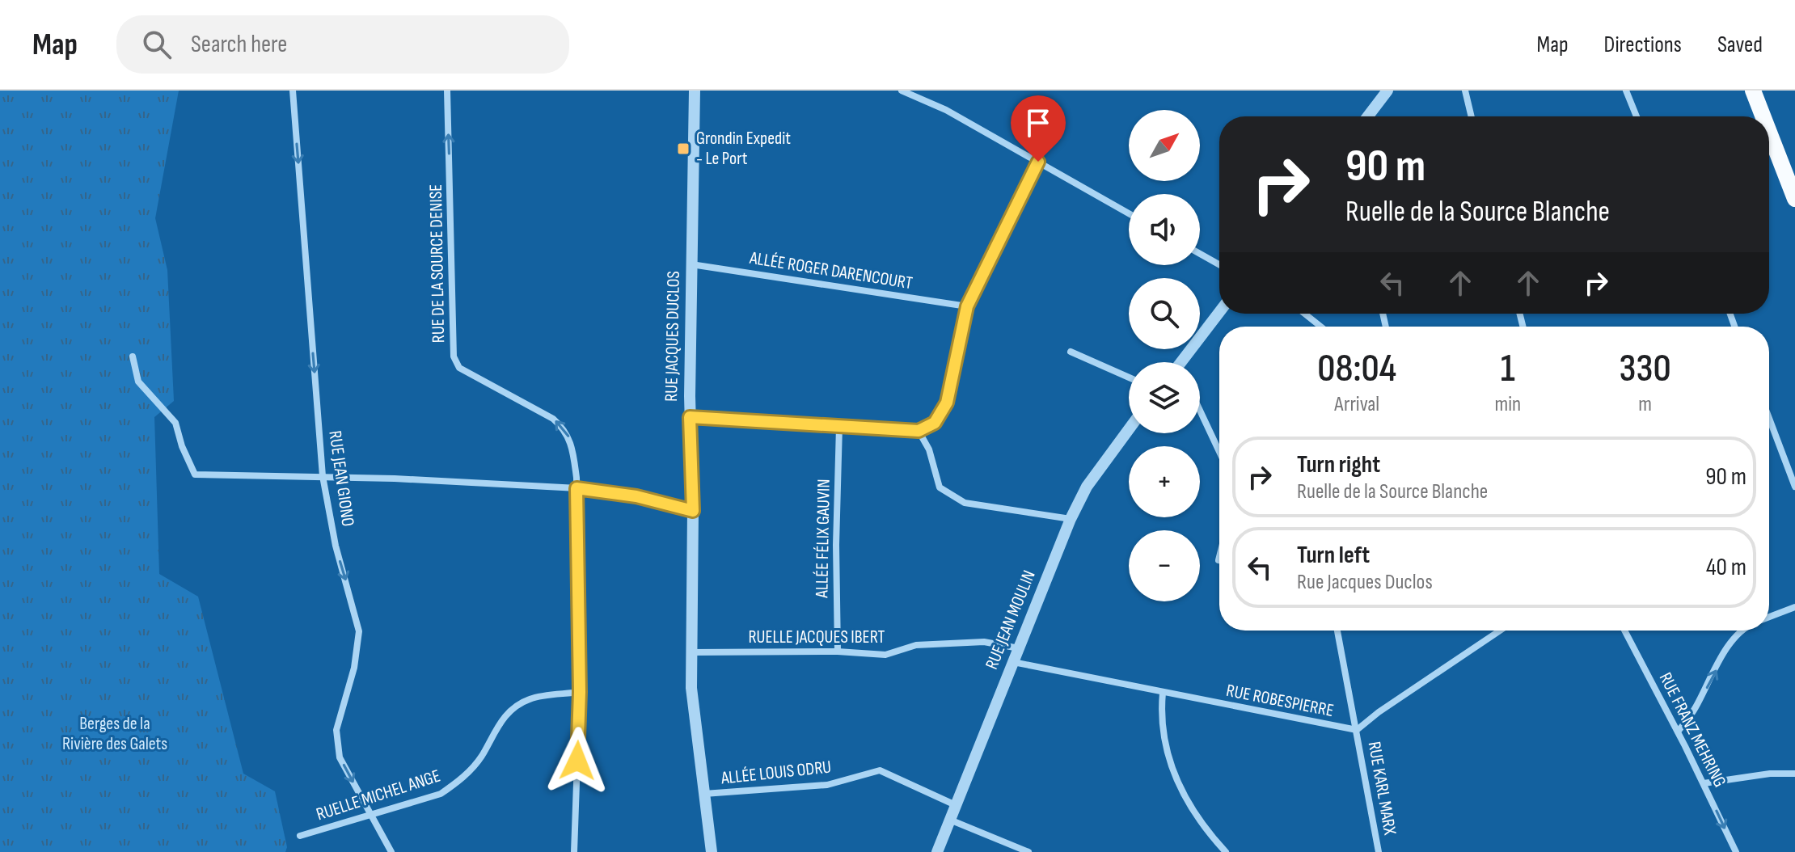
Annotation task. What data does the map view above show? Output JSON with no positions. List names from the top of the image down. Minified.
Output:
{"streets":{"street":["RUE DE LA SOURCE DENISE","ALLÉE ROGER DARENCOURT","RUE JACQUES DUCLOS","RUE JEAN GIONO","ALLÉE FÉLIX GAUVIN","RUE JEAN MOULIN","RUELLE JACQUES IBERT","RUE ROBESPIERRE","RUE FRANZ MEHRING","ALLÉE LOUIS ODRU","RUE KARL MARX","RUELLE MICHEL ANGE"]},"crossings":[["RUE DE LA SOURCE DENISE","RUELLE MICHEL ANGE"],["ALLÉE ROGER DARENCOURT","RUE JACQUES DUCLOS"],["RUE JACQUES DUCLOS","RUELLE JACQUES IBERT"],["RUE JACQUES DUCLOS","ALLÉE LOUIS ODRU"],["RUE JEAN GIONO","RUELLE MICHEL ANGE"],["ALLÉE FÉLIX GAUVIN","RUELLE JACQUES IBERT"],["RUE JEAN MOULIN","RUELLE JACQUES IBERT"],["RUE JEAN MOULIN","RUE ROBESPIERRE"],["RUE JEAN MOULIN","ALLÉE LOUIS ODRU"],["RUE ROBESPIERRE","RUE KARL MARX"]],"one_way":["RUE DE LA SOURCE DENISE","RUE JEAN GIONO"],"parks":["Berges de la Rivière des Galets"],"places":{"transit":["Grondin Expedit - Le Port"]},"north":"top right","page":{"header":"Map","search":"Search here","nav":["Map","Directions","Saved"],"map_buttons":["+","−"],"turn":["90 m","Ruelle de la Source Blanche"],"eta":["08:04","Arrival","1","min","330","m"],"list":[{"name":"Turn right","note":"Ruelle de la Source Blanche","value":"90 m"},{"name":"Turn left","note":"Rue Jacques Duclos","value":"40 m"}]}}
